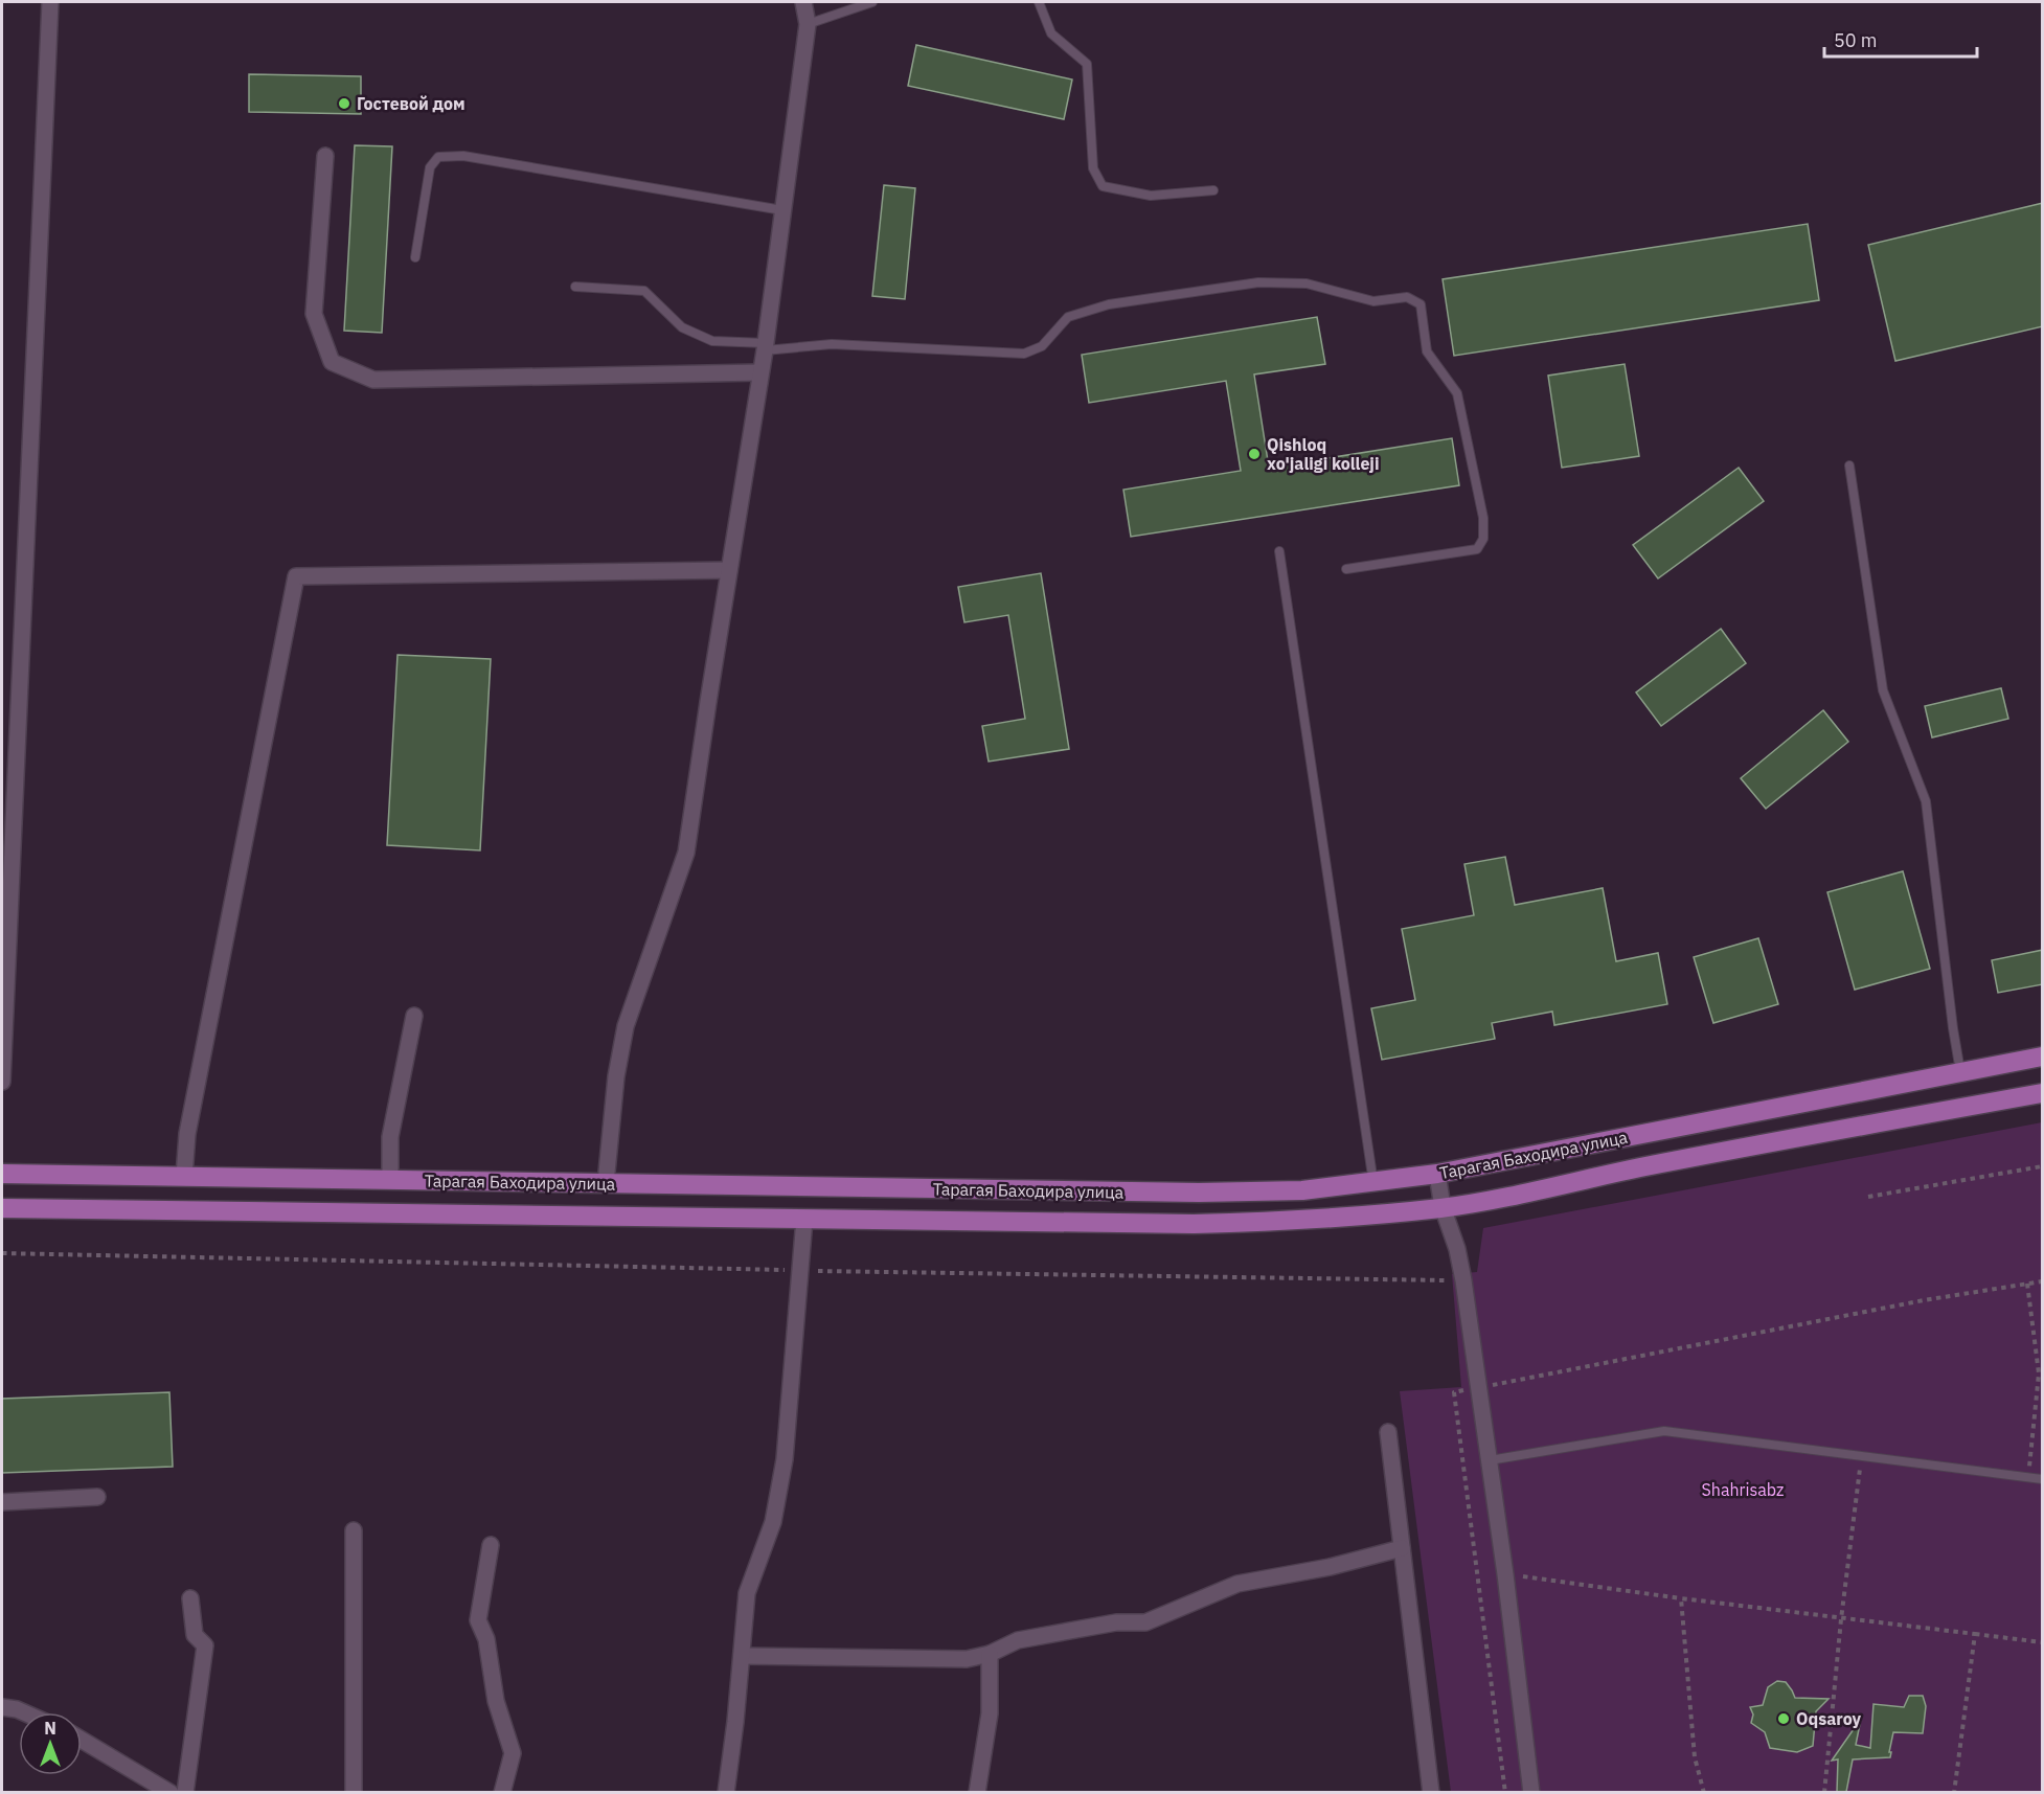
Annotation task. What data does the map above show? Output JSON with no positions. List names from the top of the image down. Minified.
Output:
{"streets":{"main road":["Тарагая Баходира улица"]},"parks":["Shahrisabz"],"places":["Гостевой дом","Qishloq xo'jaligi kolleji","Oqsaroy"],"scale_bar":"50 m","north":"top"}
